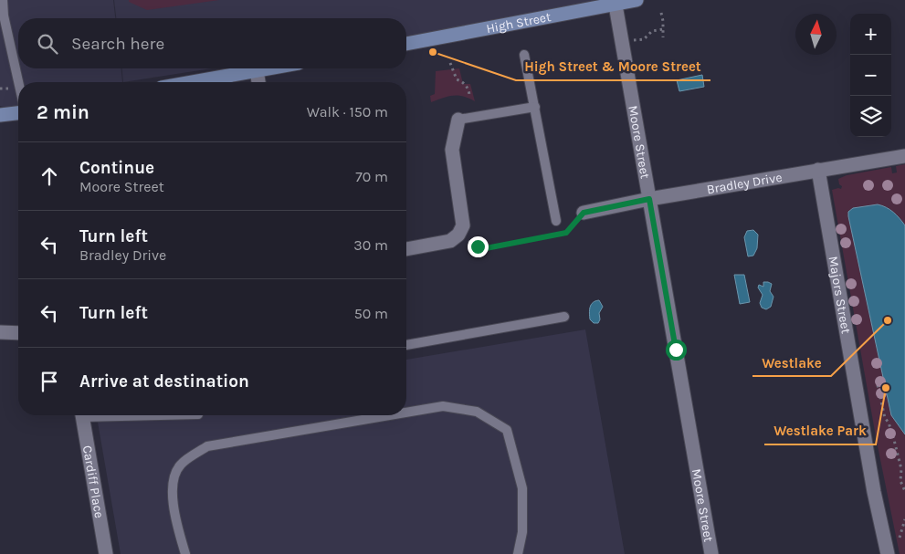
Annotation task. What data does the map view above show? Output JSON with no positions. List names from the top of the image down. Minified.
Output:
{"streets":{"main road":["High Street"],"street":["Moore Street","Bradley Drive","Majors Street","Cardiff Place"]},"crossings":[["High Street","Moore Street"],["Moore Street","Bradley Drive"],["Bradley Drive","Majors Street"]],"places":["High Street & Moore Street","Westlake","Westlake Park"],"north":"top","page":{"map_buttons":["+","−"],"search":"Search here","heading":["2 min","Walk · 150 m"],"list":[["Continue","Moore Street","70 m"],["Turn left","Bradley Drive","30 m"],["Turn left","50 m"],"Arrive at destination"]}}
